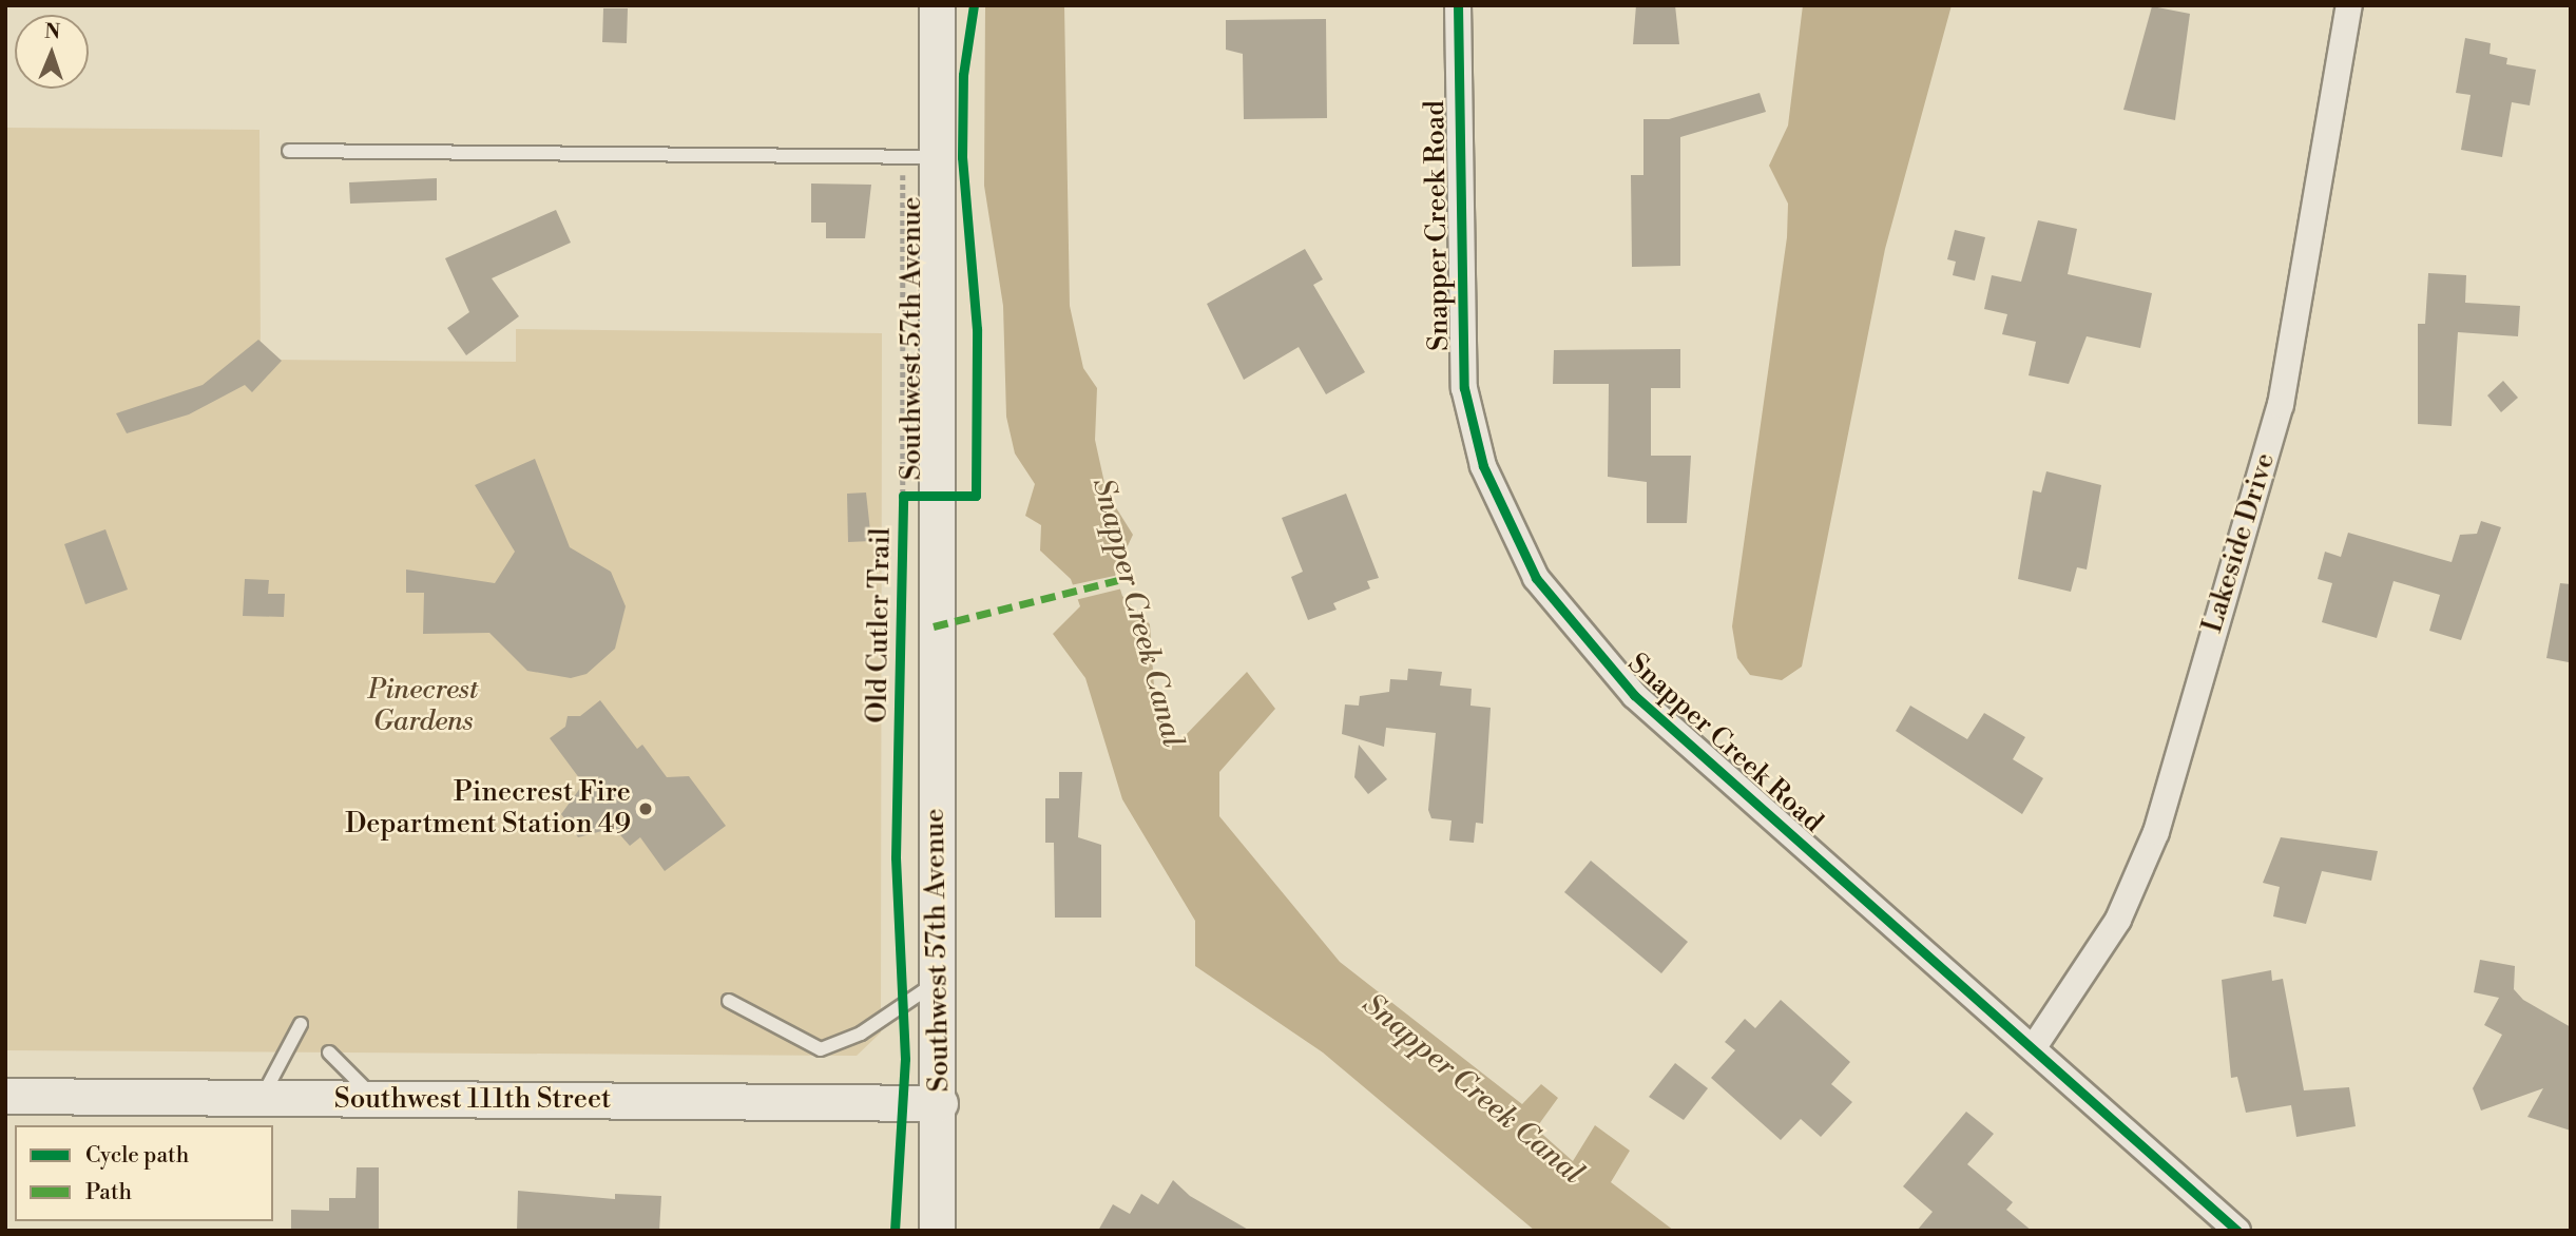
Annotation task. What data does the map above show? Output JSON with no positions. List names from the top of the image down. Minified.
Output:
{"streets":{"main road":["Southwest 57th Avenue","Southwest 111th Street"],"street":["Snapper Creek Road","Lakeside Drive"],"cycle path":["Old Cutler Trail"]},"crossings":[["Snapper Creek Road","Lakeside Drive"],["Southwest 57th Avenue","Old Cutler Trail"],["Southwest 57th Avenue","Southwest 111th Street"]],"water":["Snapper Creek Canal"],"parks":["Pinecrest Gardens"],"places":["Pinecrest Fire Department Station 49"],"legend":["Cycle path","Path"],"north":"top"}
